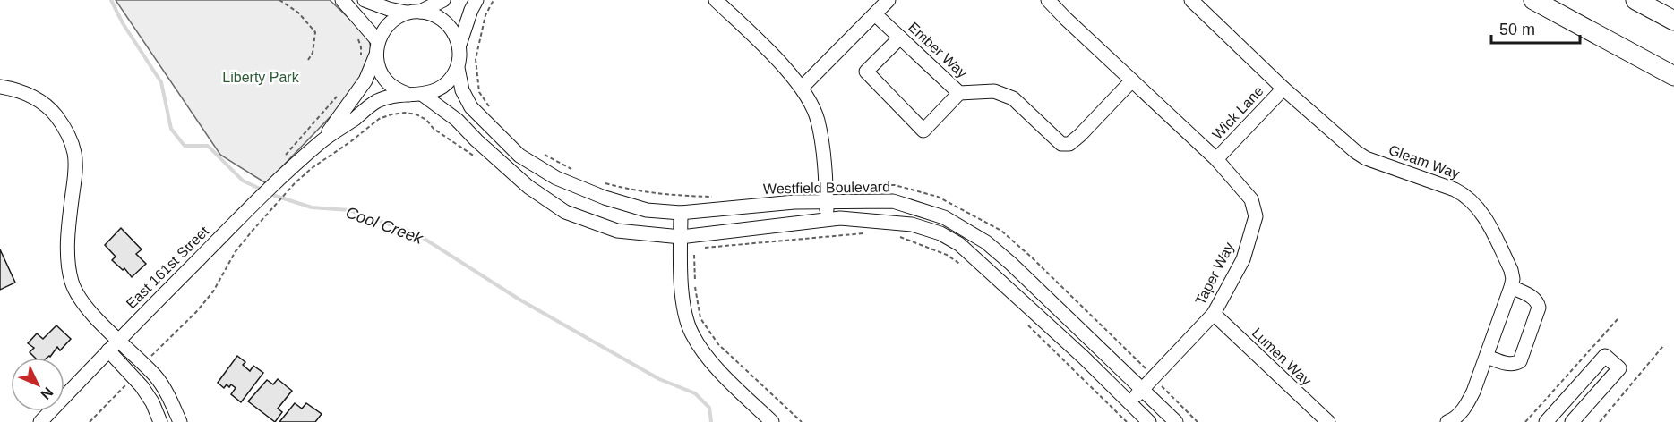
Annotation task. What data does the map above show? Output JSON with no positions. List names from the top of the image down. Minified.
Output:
{"streets":{"street":["Ember Way","Wick Lane","Gleam Way","Westfield Boulevard","East 161st Street","Taper Way","Lumen Way"]},"crossings":[["Ember Way","Taper Way"],["Wick Lane","Gleam Way"],["Wick Lane","Taper Way"],["Westfield Boulevard","East 161st Street"],["Westfield Boulevard","Taper Way"],["Taper Way","Lumen Way"]],"water":["Cool Creek"],"parks":["Liberty Park"],"scale_bar":"50 m","north":"bottom right"}
